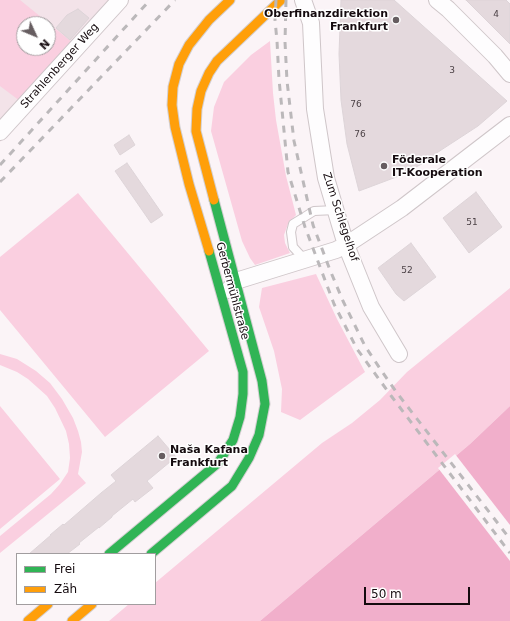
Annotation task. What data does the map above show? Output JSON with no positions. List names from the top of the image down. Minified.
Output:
{"streets":{"main road":["Gerbermühlstraße"],"street":["Strahlenberger Weg","Zum Schlegelhof"]},"places":["Oberfinanzdirektion Frankfurt","Föderale IT-Kooperation","Naša Kafana Frankfurt"],"house_numbers":["4","3","76","76","51","52"],"legend":["Frei","Zäh"],"scale_bar":"50 m","north":"bottom right"}
